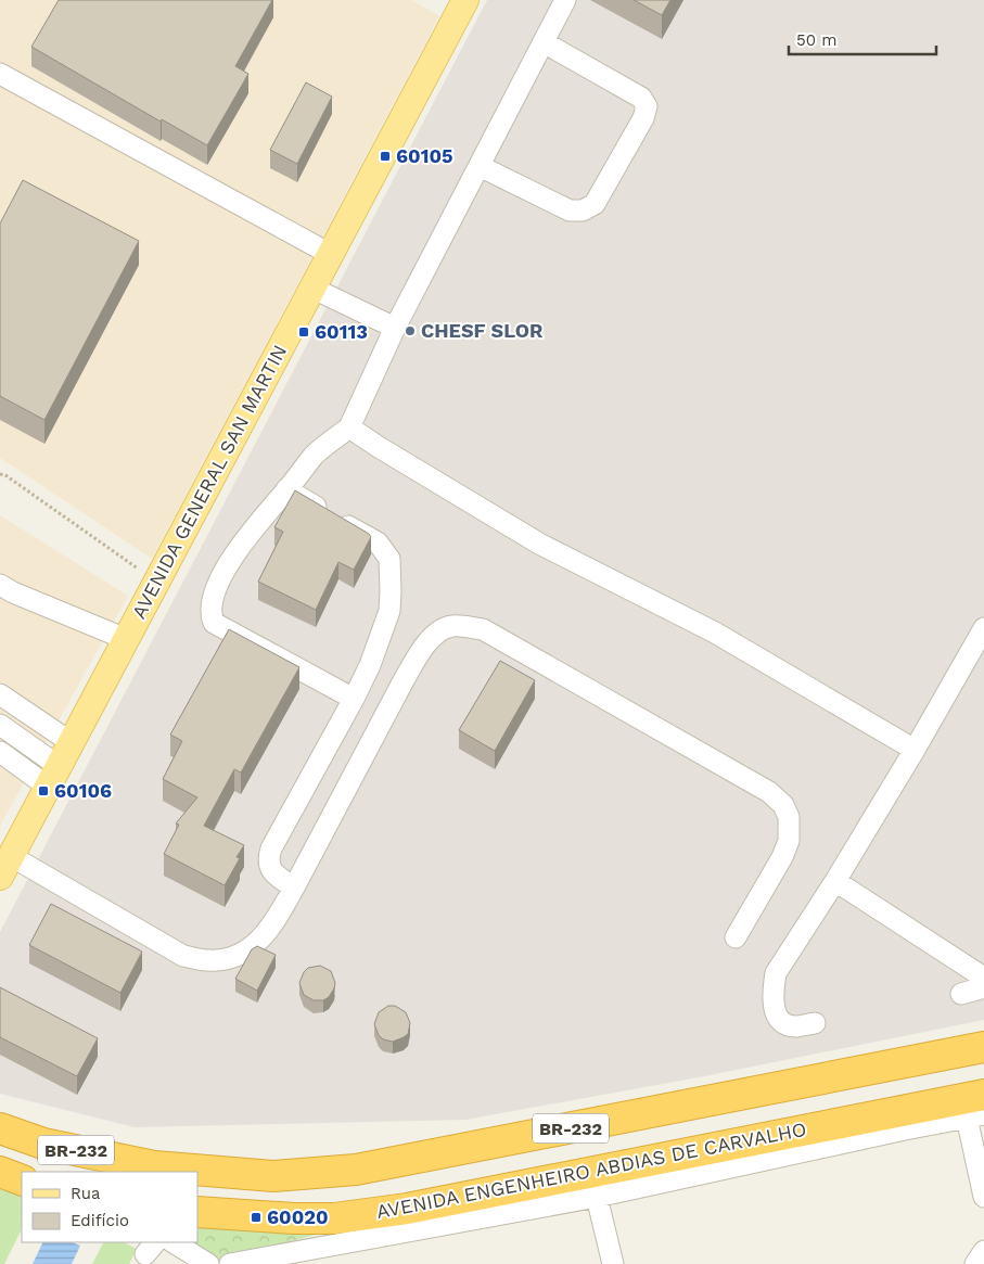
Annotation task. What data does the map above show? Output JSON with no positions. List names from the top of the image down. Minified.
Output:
{"streets":{"highway":["BR-232","AVENIDA ENGENHEIRO ABDIAS DE CARVALHO"],"main road":["AVENIDA GENERAL SAN MARTIN"]},"places":{"transit":["60105","60113","60106","60020"],"other":["CHESF SLOR"]},"legend":["Rua","Edifício"],"scale_bar":"50 m"}
